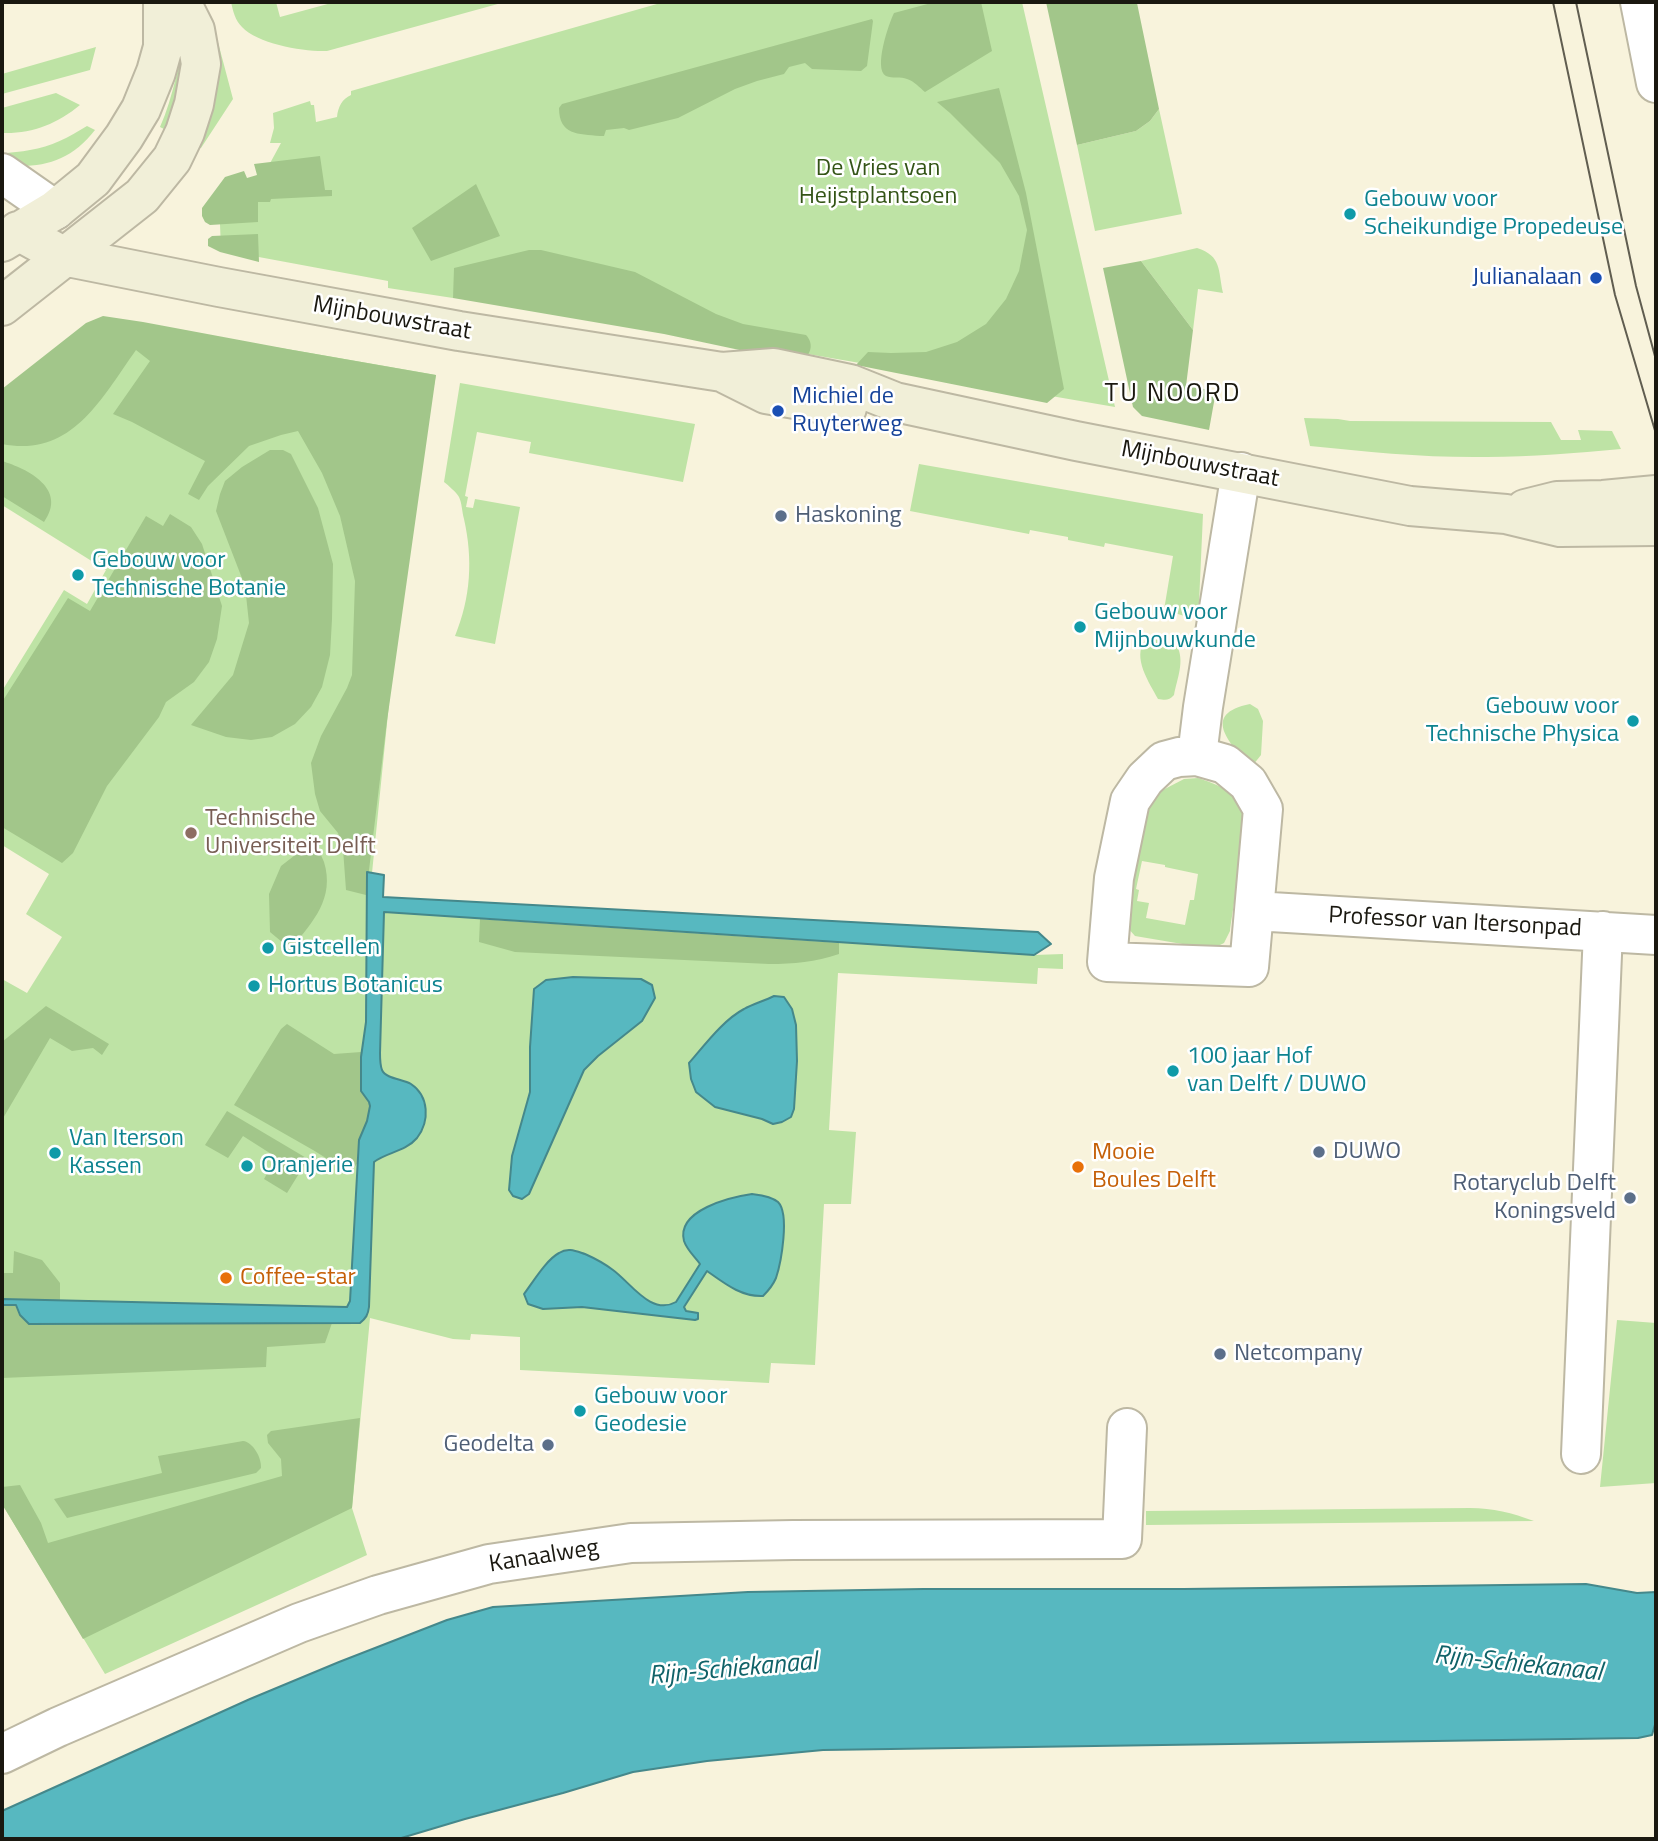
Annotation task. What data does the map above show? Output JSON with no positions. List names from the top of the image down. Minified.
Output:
{"streets":{"main road":["Mijnbouwstraat"],"street":["Professor van Itersonpad","Kanaalweg"]},"districts":["TU NOORD"],"water":["Rijn-Schiekanaal"],"parks":["De Vries van Heijstplantsoen"],"places":["Gebouw voor Scheikundige Propedeuse","Julianalaan","Michiel de Ruyterweg","Haskoning","Gebouw voor Technische Botanie","Gebouw voor Mijnbouwkunde","Gebouw voor Technische Physica","Technische Universiteit Delft","Gistcellen","Hortus Botanicus","100 jaar Hof van Delft / DUWO","DUWO","Van Iterson Kassen","Oranjerie","Mooie Boules Delft","Rotaryclub Delft Koningsveld","Coffee-star","Netcompany","Gebouw voor Geodesie","Geodelta"]}
